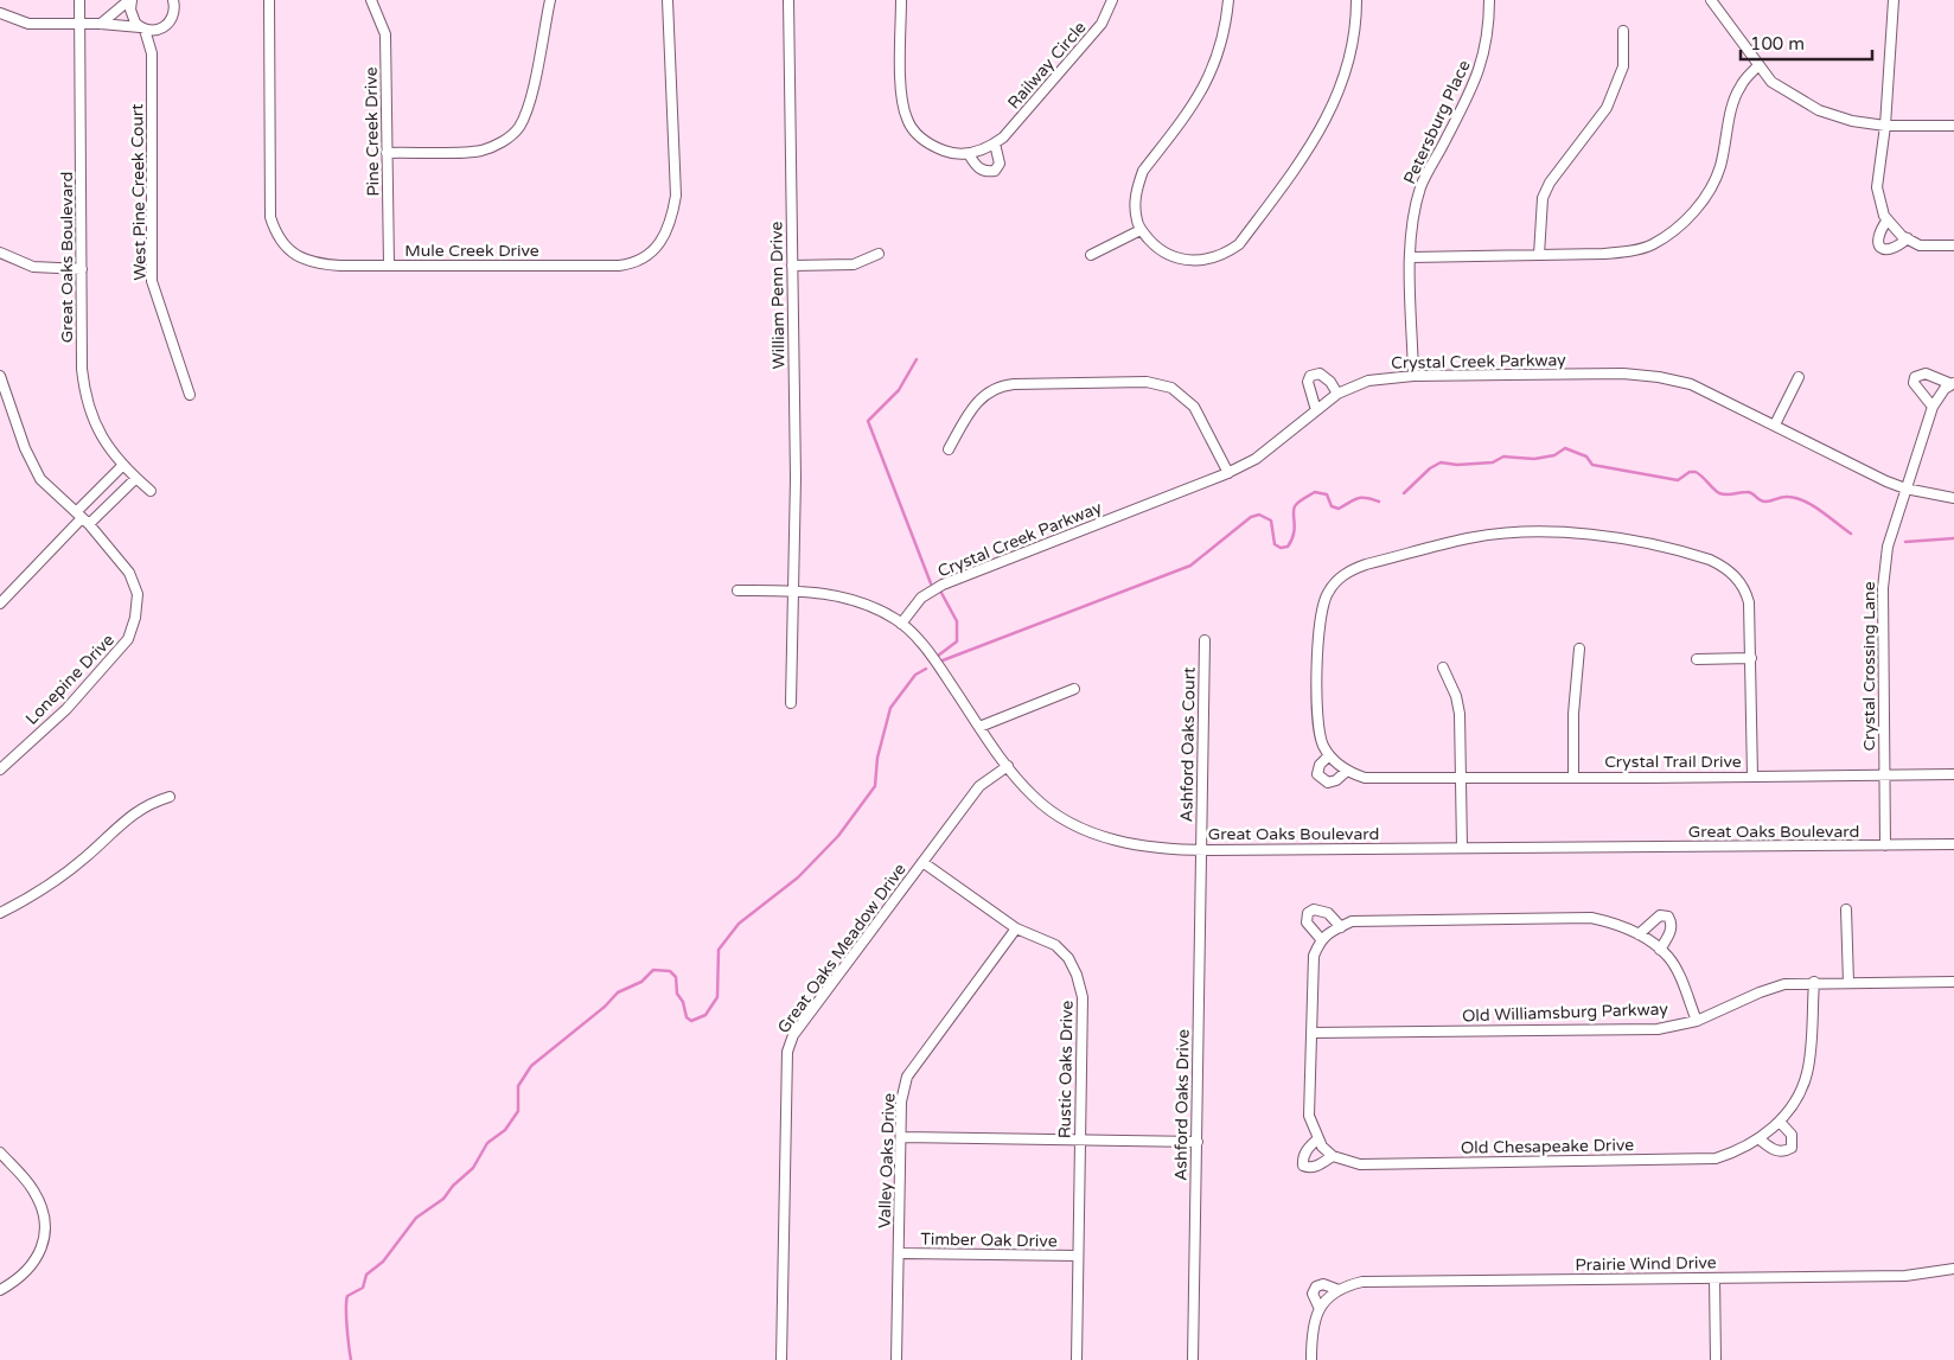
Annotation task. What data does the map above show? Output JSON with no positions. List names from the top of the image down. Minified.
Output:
{"streets":{"street":["Railway Circle","Petersburg Place","Pine Creek Drive","West Pine Creek Court","Mule Creek Drive","Great Oaks Boulevard","William Penn Drive","Crystal Creek Parkway","Crystal Crossing Lane","Lonepine Drive","Ashford Oaks Court","Crystal Trail Drive","Great Oaks Meadow Drive","Old Williamsburg Parkway","Rustic Oaks Drive","Ashford Oaks Drive","Old Chesapeake Drive","Valley Oaks Drive","Timber Oak Drive","Prairie Wind Drive"]},"crossings":[["Petersburg Place","Crystal Creek Parkway"],["Pine Creek Drive","Mule Creek Drive"],["Great Oaks Boulevard","William Penn Drive"],["Great Oaks Boulevard","Crystal Creek Parkway"],["Great Oaks Boulevard","Crystal Crossing Lane"],["Great Oaks Boulevard","Ashford Oaks Court"],["Great Oaks Boulevard","Great Oaks Meadow Drive"],["Great Oaks Boulevard","Ashford Oaks Drive"],["Crystal Creek Parkway","Crystal Crossing Lane"],["Crystal Crossing Lane","Crystal Trail Drive"],["Ashford Oaks Court","Ashford Oaks Drive"],["Great Oaks Meadow Drive","Rustic Oaks Drive"],["Old Williamsburg Parkway","Old Chesapeake Drive"],["Rustic Oaks Drive","Valley Oaks Drive"],["Rustic Oaks Drive","Timber Oak Drive"],["Valley Oaks Drive","Timber Oak Drive"]],"scale_bar":"100 m"}
